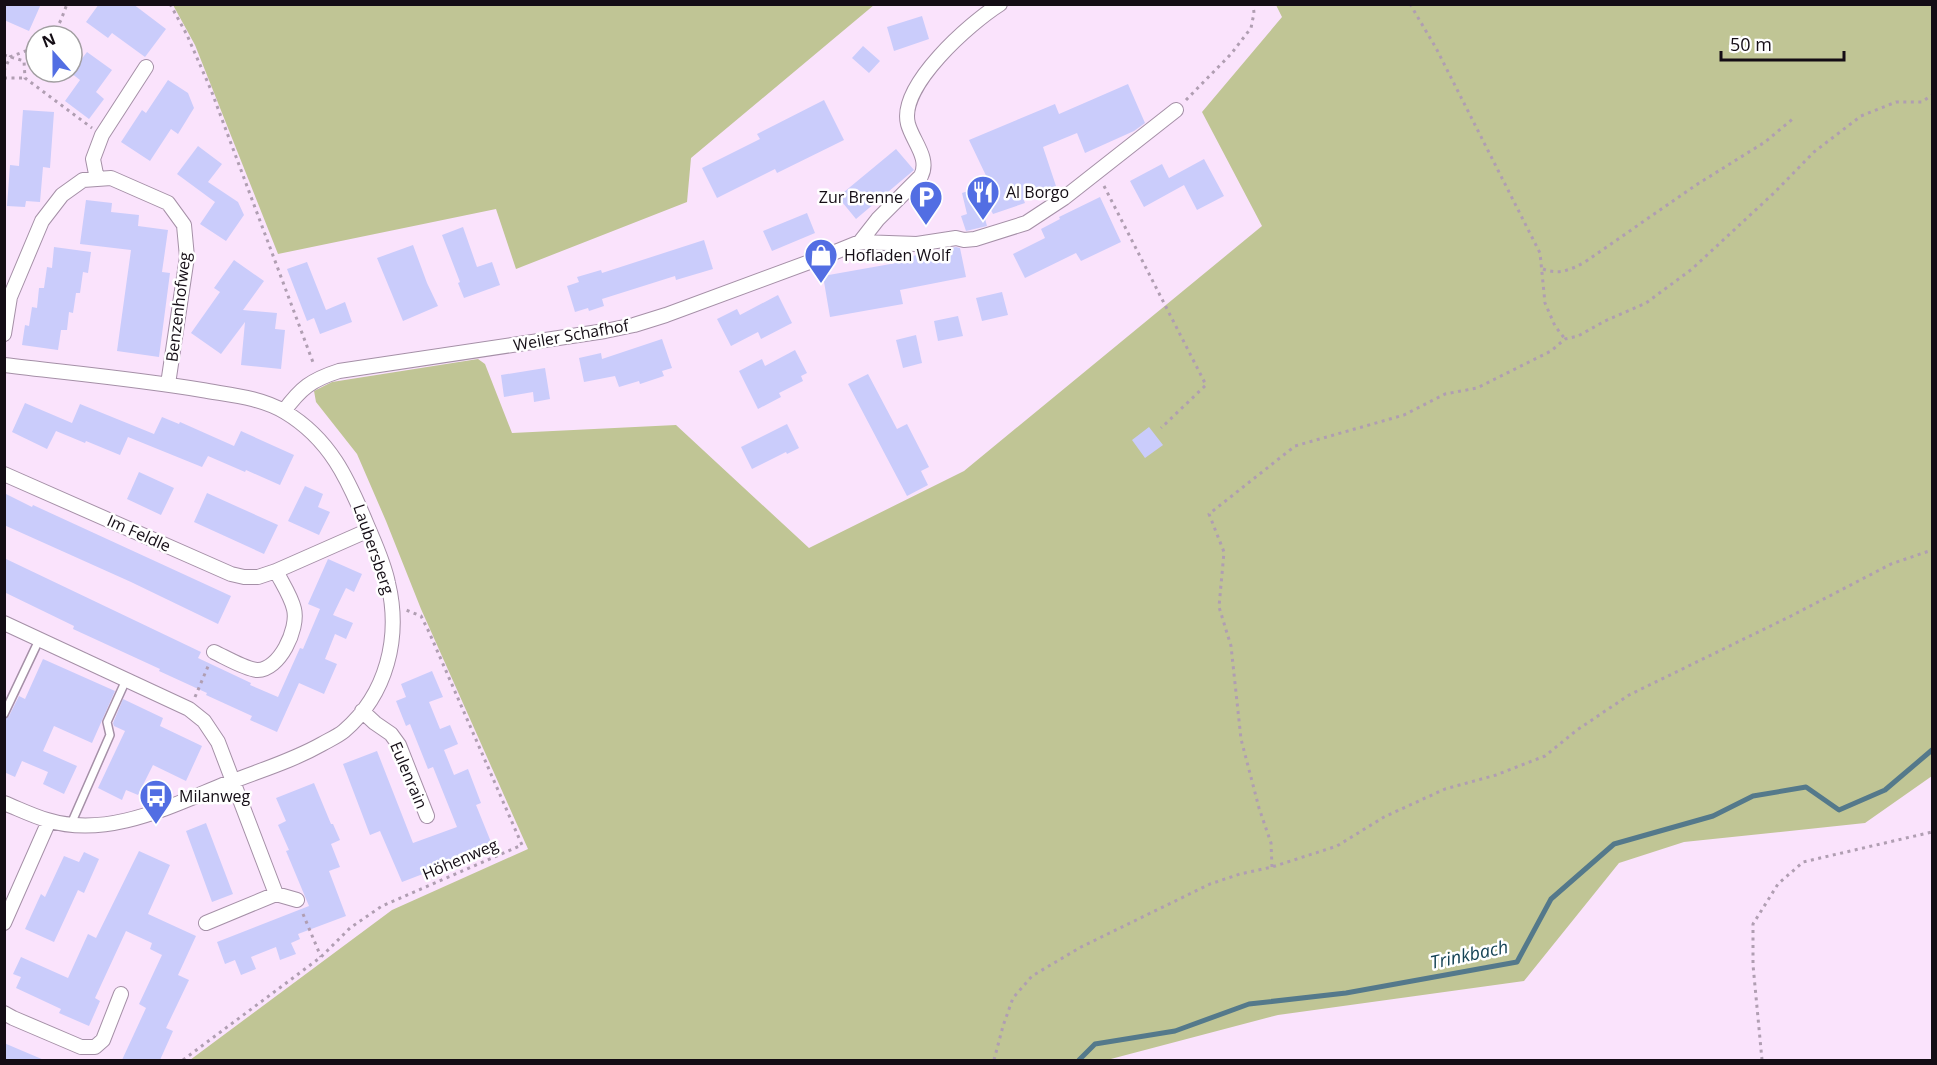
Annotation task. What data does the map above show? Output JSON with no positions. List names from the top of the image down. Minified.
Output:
{"streets":{"street":["Benzenhofweg","Weiler Schafhof","Im Feldle","Laubersberg","Eulenrain"],"path":["Höhenweg"]},"crossings":[["Benzenhofweg","Laubersberg"],["Weiler Schafhof","Laubersberg"],["Im Feldle","Laubersberg"],["Laubersberg","Eulenrain"],["Laubersberg","Höhenweg"]],"water":["Trinkbach"],"places":{"restaurant":["Al Borgo"],"parking":["Zur Brenne"],"shop":["Hofladen Wolf"],"bus stop":["Milanweg"]},"scale_bar":"50 m","north":"top"}
